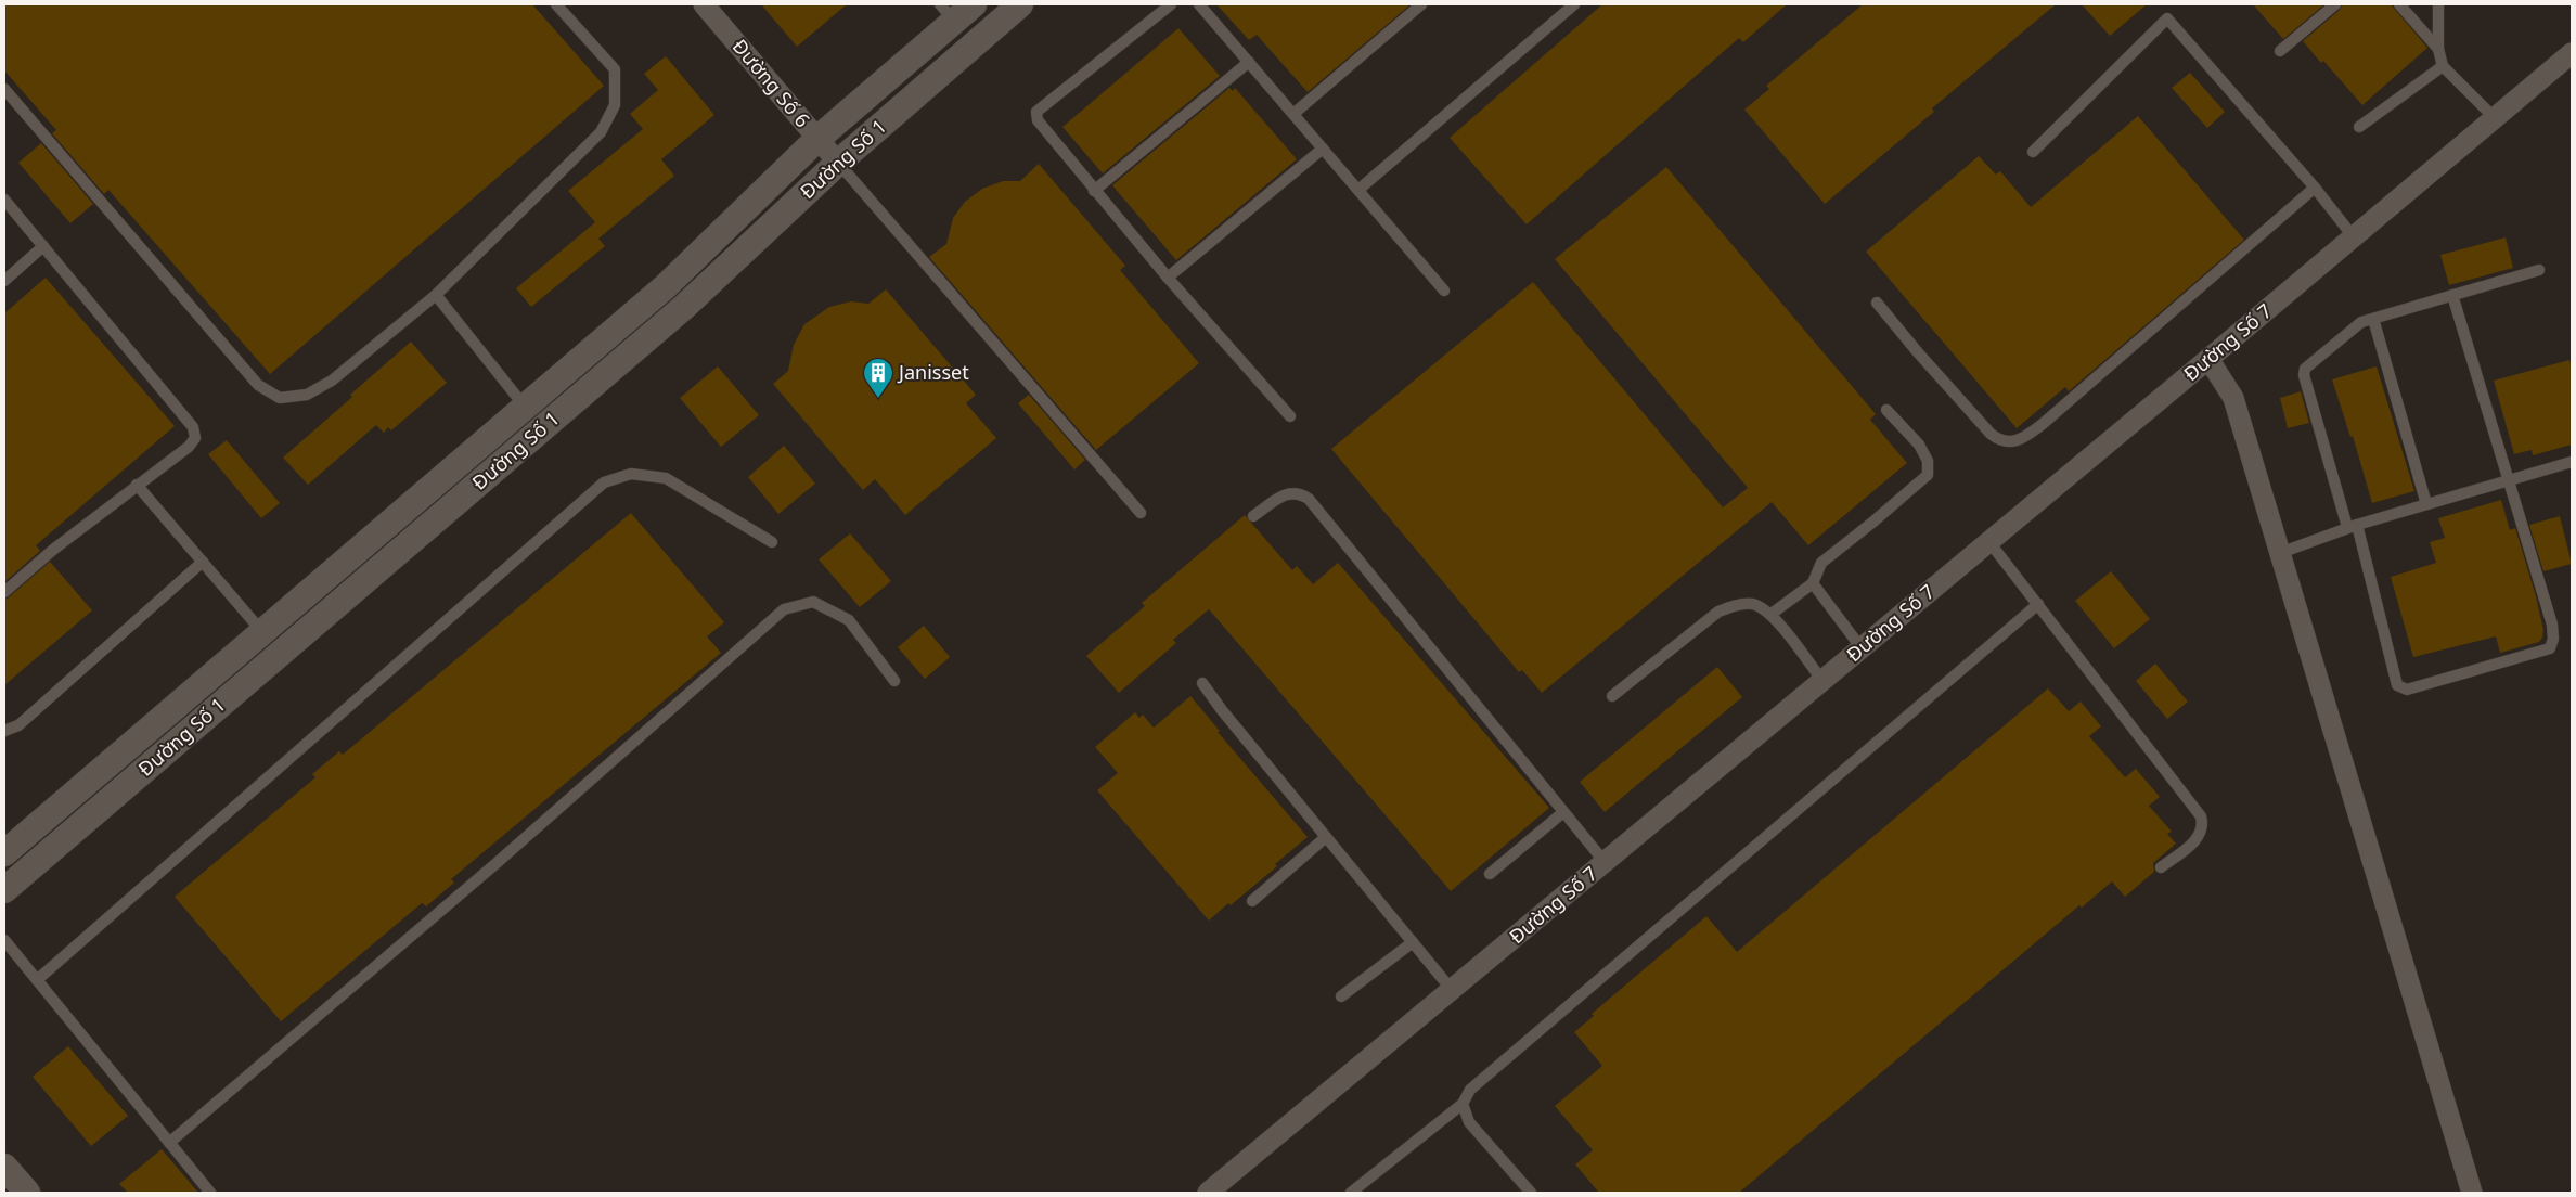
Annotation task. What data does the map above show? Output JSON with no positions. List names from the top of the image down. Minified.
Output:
{"streets":{"street":["Đường Số 6","Đường Số 1","Đường Số 7"]},"crossings":[["Đường Số 6","Đường Số 1"]],"places":{"building":["Janisset"]}}
